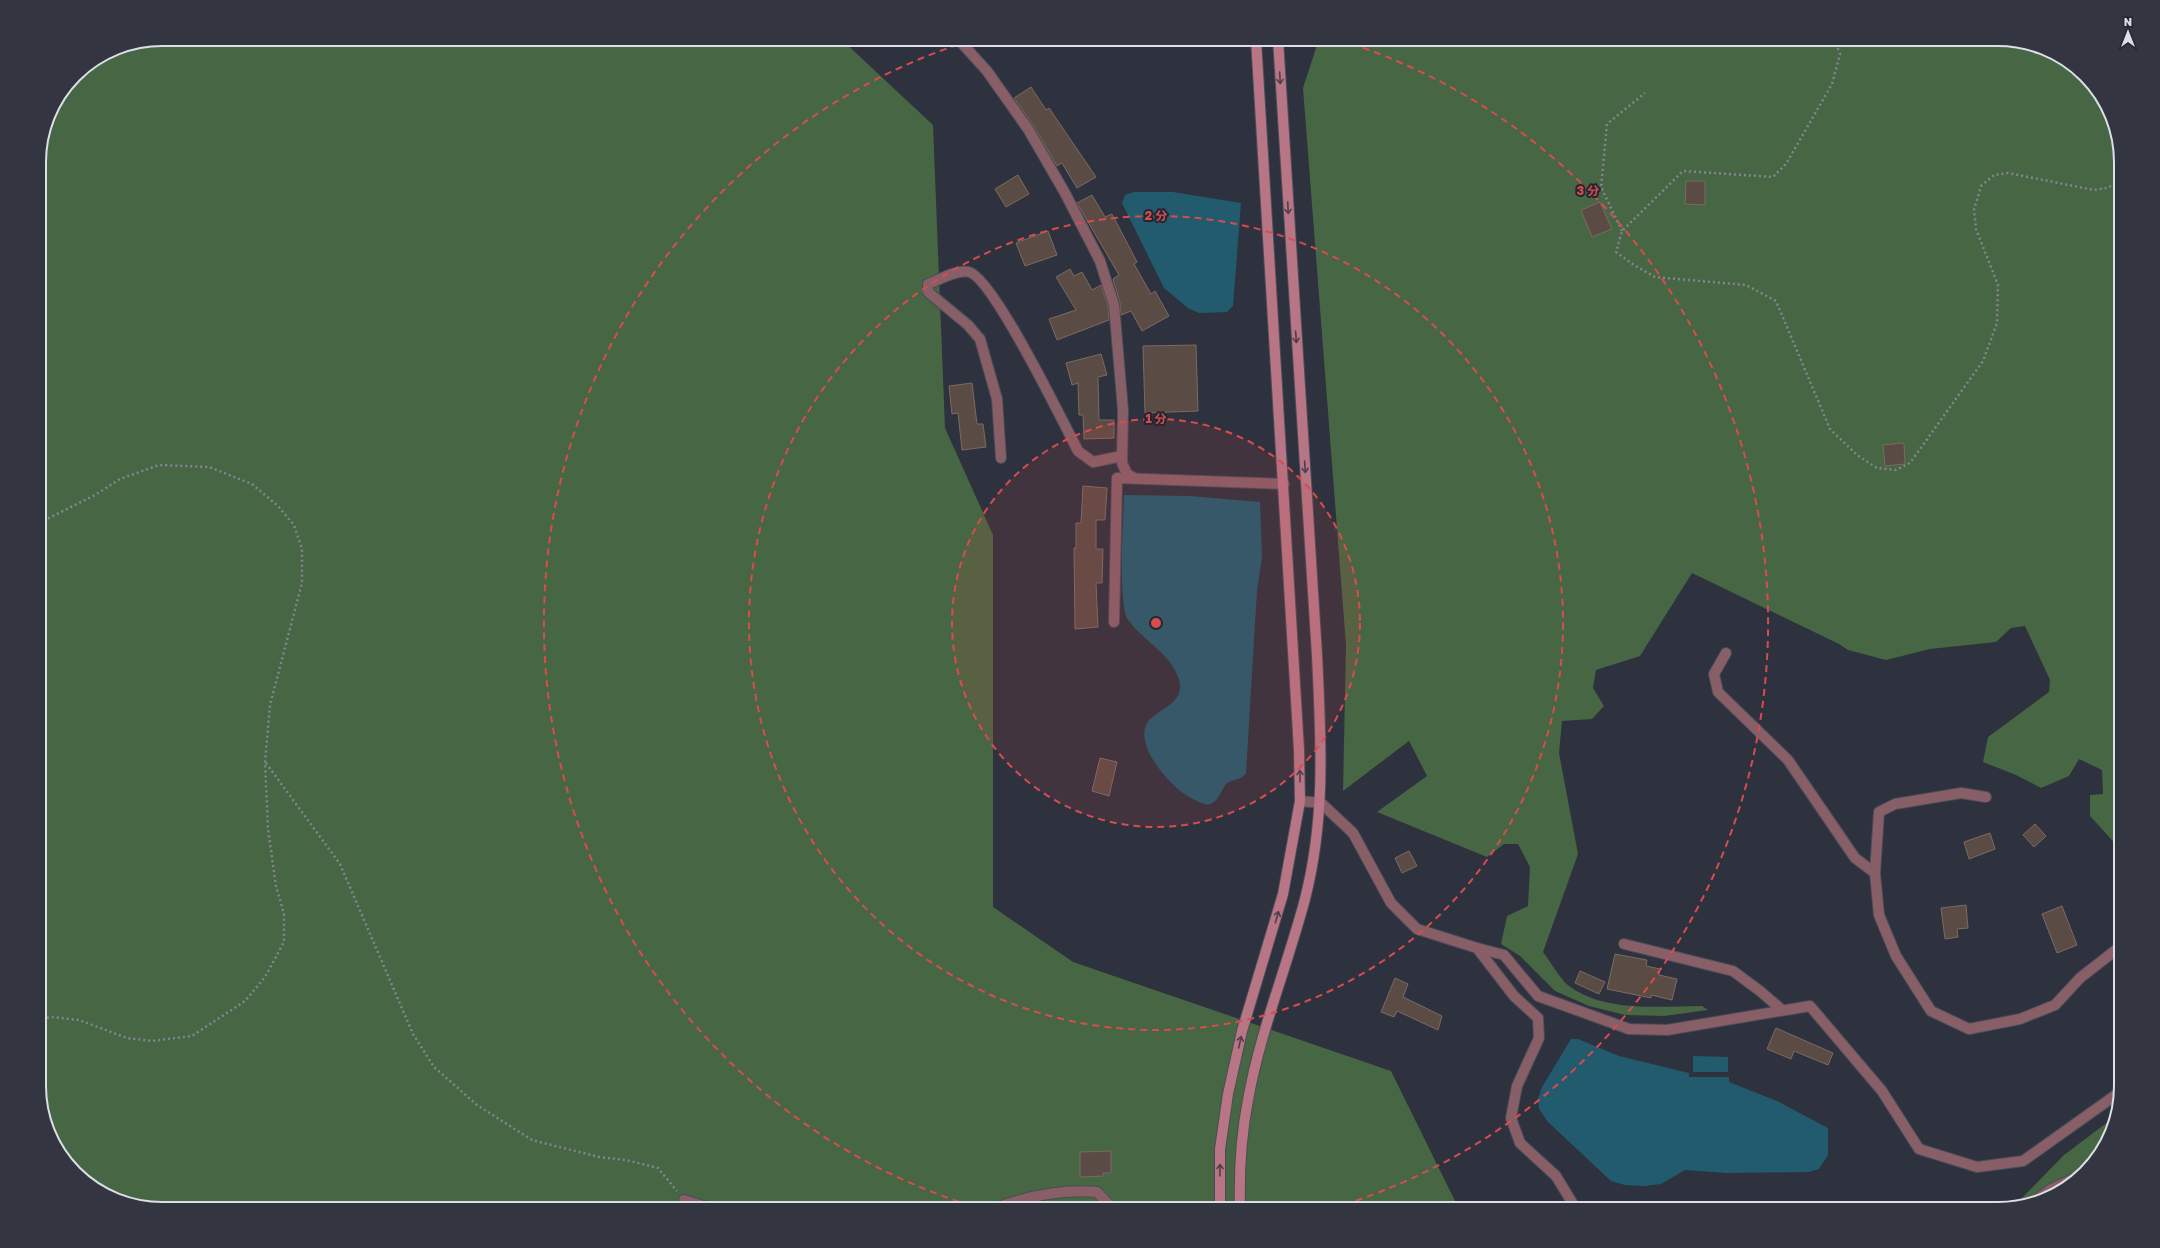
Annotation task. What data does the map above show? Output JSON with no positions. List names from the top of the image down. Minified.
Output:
{"north":"top","rings":["3 分","2 分","1 分"]}
